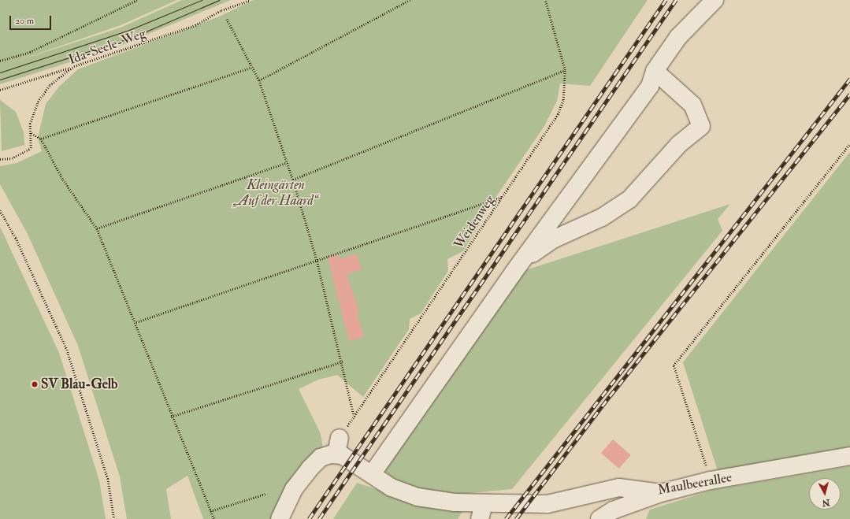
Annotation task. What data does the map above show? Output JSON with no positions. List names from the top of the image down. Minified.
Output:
{"streets":{"street":["Maulbeerallee"],"path":["Ida-Seele-Weg","Weidenweg"]},"crossings":[["Weidenweg","Maulbeerallee"]],"parks":["Kleingärten „Auf der Haard“"],"places":["SV Blau-Gelb"],"scale_bar":"20 m","north":"bottom"}
